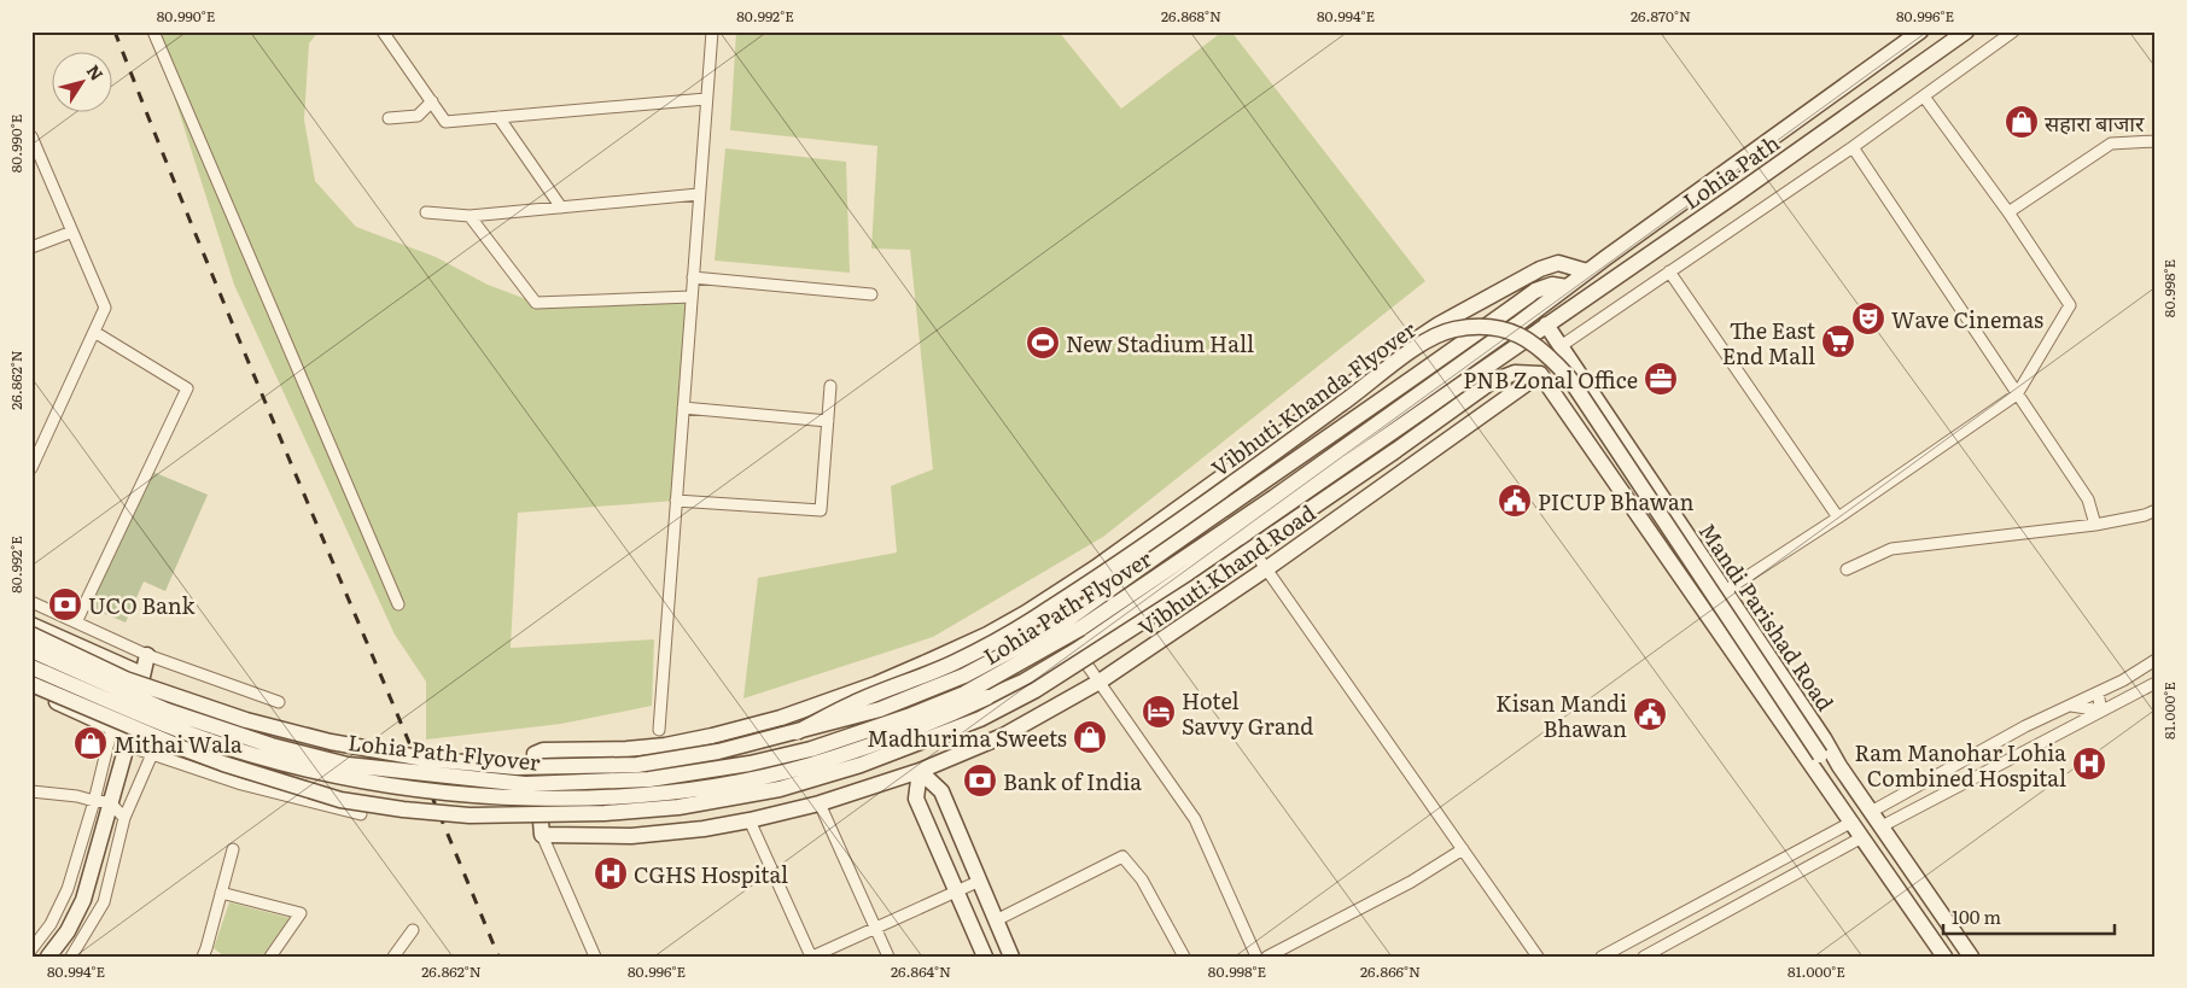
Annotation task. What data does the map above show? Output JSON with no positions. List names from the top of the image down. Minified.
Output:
{"streets":{"main road":["Lohia Path","Vibhuti Khanda Flyover","Vibhuti Khand Road","Lohia Path Flyover","Mandi Parishad Road"]},"crossings":[["Lohia Path","Lohia Path Flyover"],["Lohia Path","Mandi Parishad Road"],["Vibhuti Khanda Flyover","Lohia Path Flyover"],["Vibhuti Khanda Flyover","Mandi Parishad Road"]],"places":{"shop":["सहारा बाजार","Madhurima Sweets","Mithai Wala"],"theatre":["Wave Cinemas"],"supermarket":["The East End Mall"],"sports":["New Stadium Hall"],"office":["PNB Zonal Office"],"public building":["PICUP Bhawan","Kisan Mandi Bhawan"],"bank":["UCO Bank","Bank of India"],"hotel":["Hotel Savvy Grand"],"hospital":["Ram Manohar Lohia Combined Hospital","CGHS Hospital"]},"scale_bar":"100 m","north":"top right","coordinates":["80.990°E","80.992°E","26.868°N","80.994°E","26.870°N","80.996°E","80.998°E","26.862°N","81.000°E","26.864°N","26.866°N"]}
